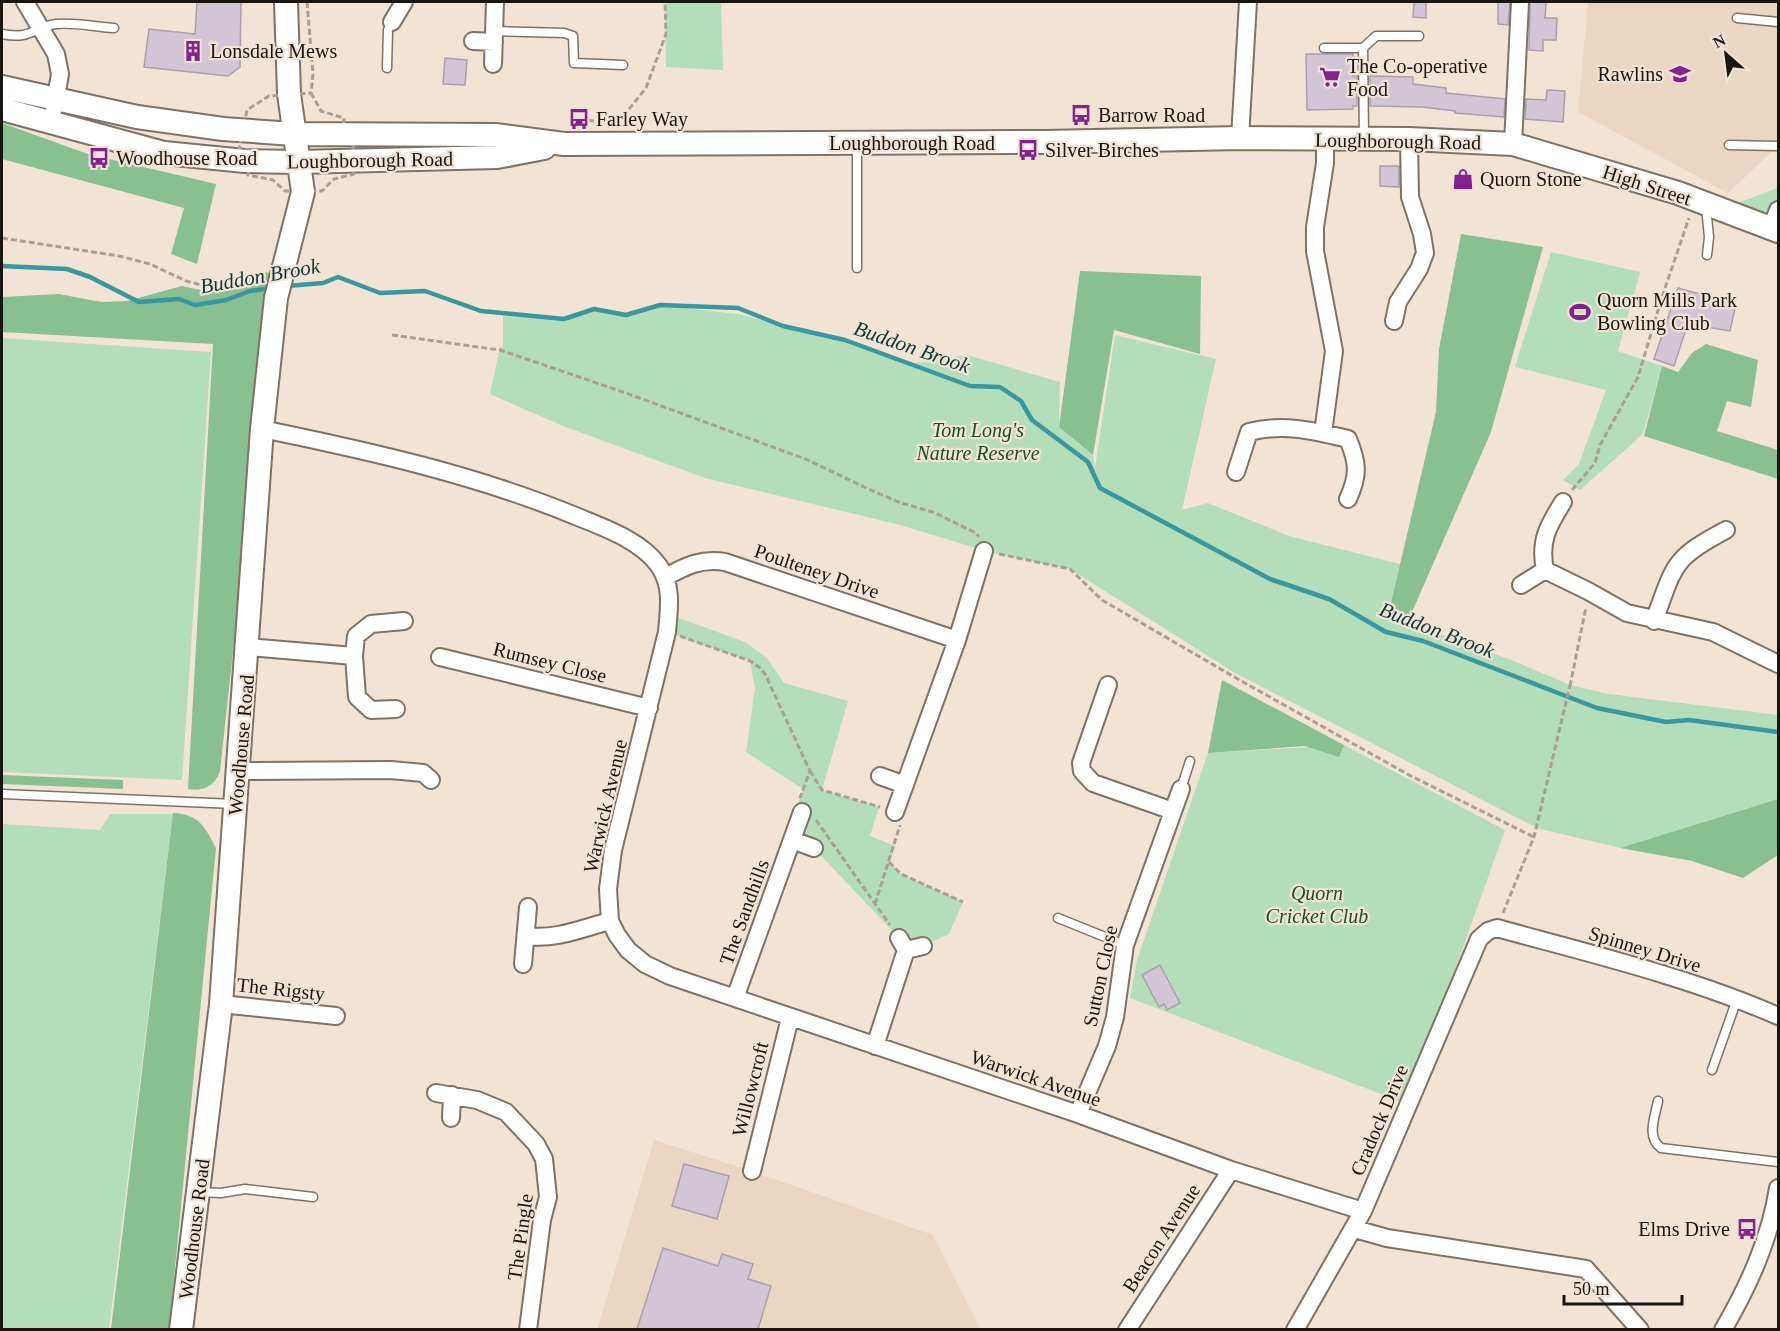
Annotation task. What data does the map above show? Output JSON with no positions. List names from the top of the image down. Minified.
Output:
{"streets":{"street":["Loughborough Road","High Street","Poulteney Drive","Rumsey Close","Woodhouse Road","Warwick Avenue","The Sandhills","Spinney Drive","Sutton Close","The Rigsty","Willowcroft","Cradock Drive","The Pingle","Beacon Avenue"]},"crossings":[["Loughborough Road","High Street"],["Loughborough Road","Woodhouse Road"],["Poulteney Drive","Warwick Avenue"],["Rumsey Close","Warwick Avenue"],["Woodhouse Road","The Rigsty"],["Warwick Avenue","The Sandhills"],["Warwick Avenue","Sutton Close"],["Warwick Avenue","Willowcroft"],["Warwick Avenue","Cradock Drive"],["Warwick Avenue","Beacon Avenue"],["Spinney Drive","Cradock Drive"]],"water":["Buddon Brook"],"parks":["Tom Long's Nature Reserve","Quorn Cricket Club"],"places":{"building":["Lonsdale Mews"],"school or university":["Rawlins"],"supermarket":["The Co-operative Food"],"bus stop":["Barrow Road","Farley Way","Silver Birches","Woodhouse Road","Elms Drive"],"shop":["Quorn Stone"],"sports":["Quorn Mills Park Bowling Club"]},"scale_bar":"50 m","north":"top left"}
